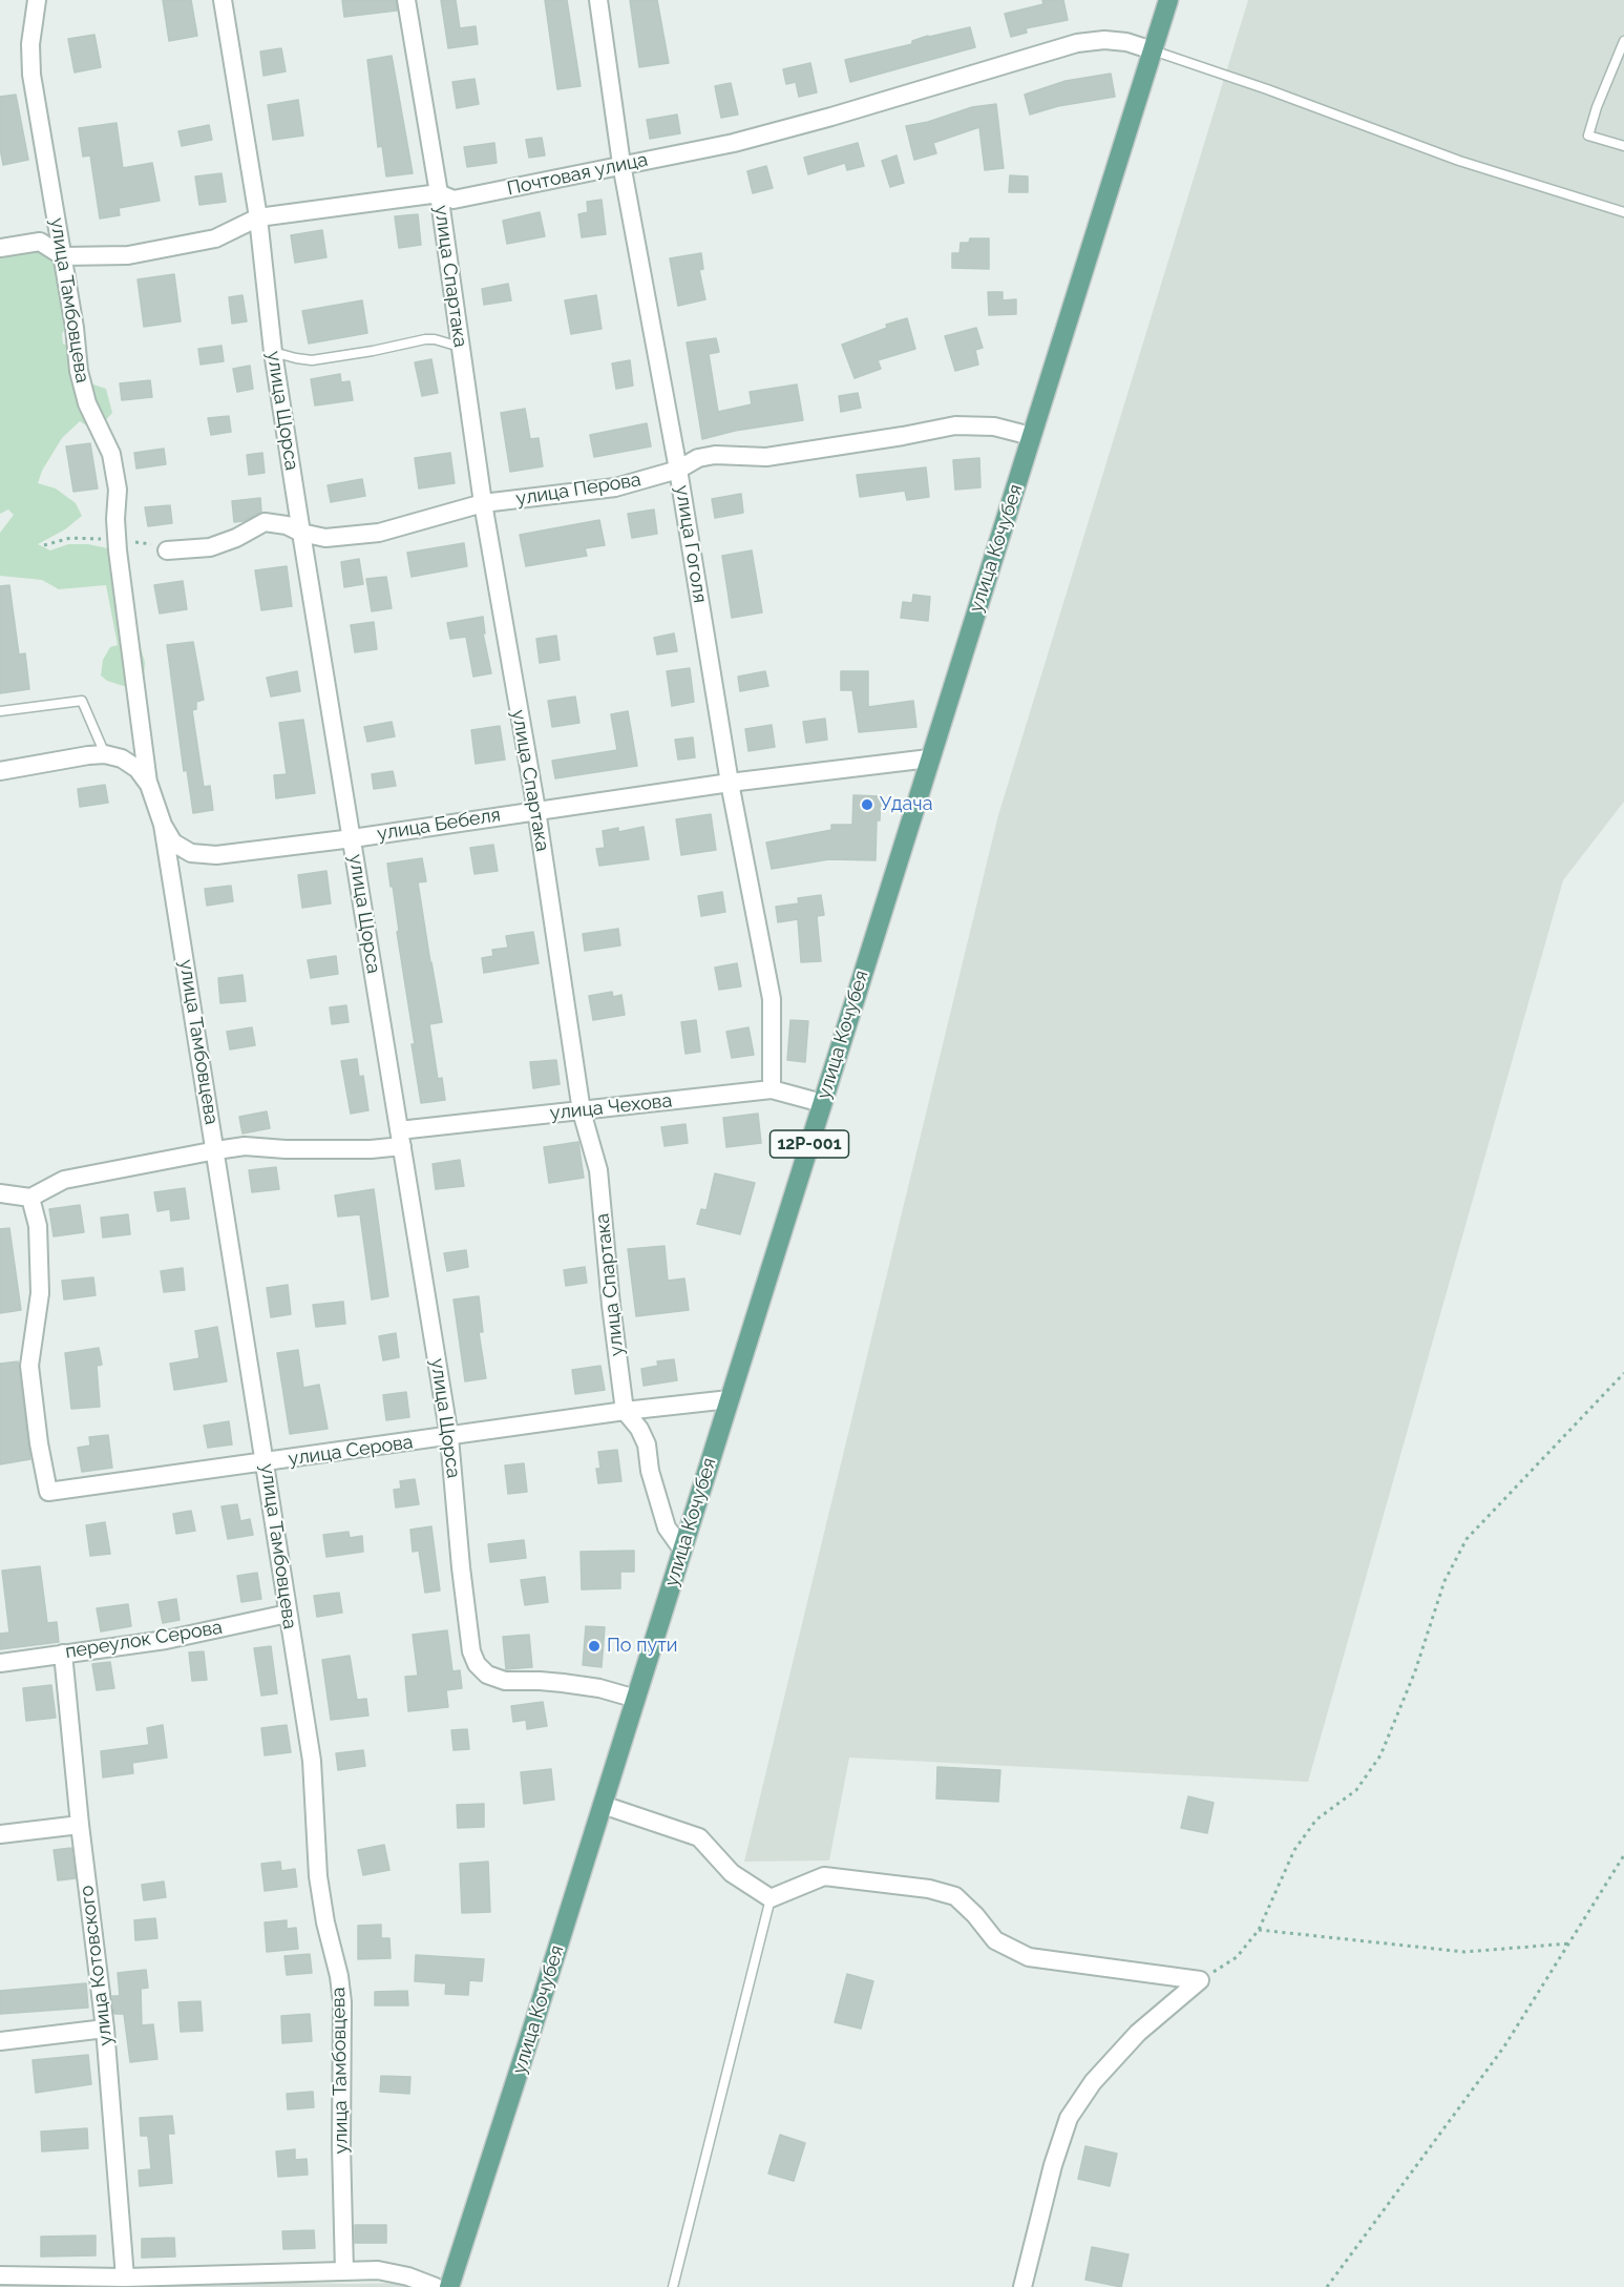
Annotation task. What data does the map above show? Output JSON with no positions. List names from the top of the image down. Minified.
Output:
{"streets":{"main road":["улица Кочубея","12Р-001"],"street":["Почтовая улица","улица Спартака","улица Тамбовцева","улица Щорса","улица Перова","улица Гоголя","улица Бебеля","улица Чехова","улица Серова","переулок Серова","улица Котовского"]},"crossings":[["Почтовая улица","улица Спартака"],["Почтовая улица","улица Тамбовцева"],["Почтовая улица","улица Щорса"],["Почтовая улица","улица Гоголя"],["Почтовая улица","улица Кочубея"],["улица Спартака","улица Перова"],["улица Спартака","улица Кочубея"],["улица Спартака","улица Бебеля"],["улица Спартака","улица Чехова"],["улица Спартака","улица Серова"],["улица Тамбовцева","улица Бебеля"],["улица Тамбовцева","улица Чехова"],["улица Тамбовцева","улица Серова"],["улица Тамбовцева","переулок Серова"],["улица Щорса","улица Перова"],["улица Щорса","улица Кочубея"],["улица Щорса","улица Бебеля"],["улица Щорса","улица Чехова"],["улица Щорса","улица Серова"],["улица Перова","улица Гоголя"],["улица Перова","улица Кочубея"],["улица Гоголя","улица Бебеля"],["улица Гоголя","улица Чехова"],["улица Кочубея","улица Бебеля"],["улица Кочубея","улица Чехова"],["улица Кочубея","улица Серова"],["улица Чехова","улица Серова"],["переулок Серова","улица Котовского"]],"places":["Удача","По пути"]}
